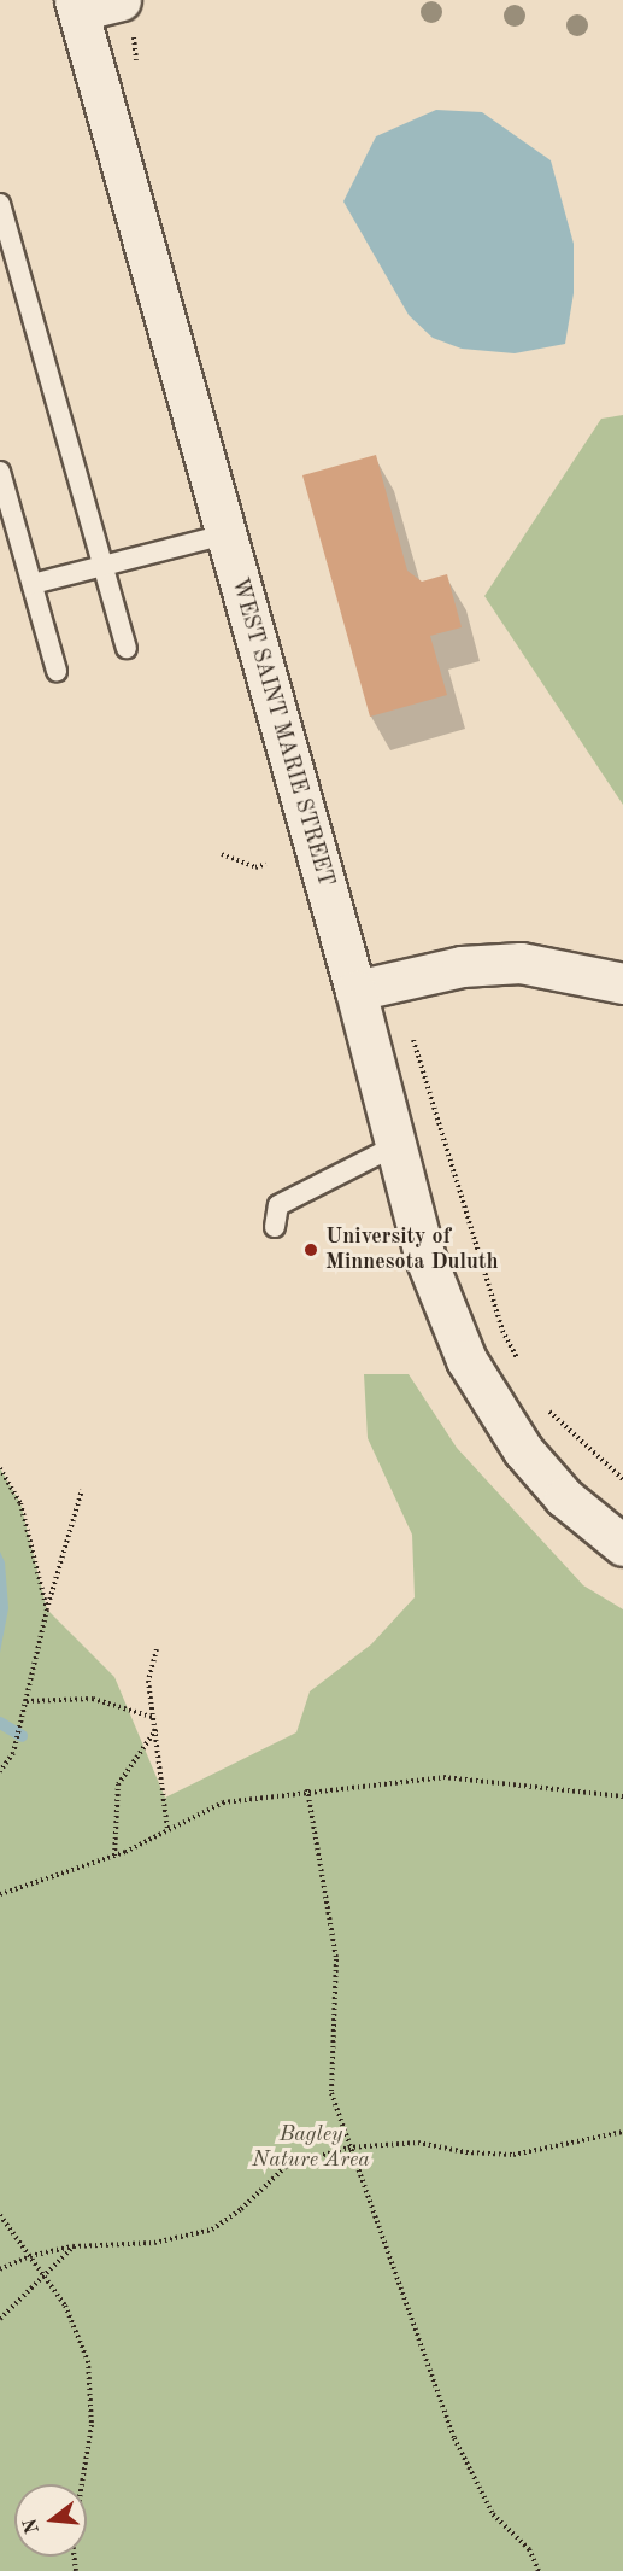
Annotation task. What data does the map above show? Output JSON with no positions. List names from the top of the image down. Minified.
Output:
{"streets":{"street":["WEST SAINT MARIE STREET"]},"parks":["Bagley Nature Area"],"places":["University of Minnesota Duluth"],"north":"left"}
